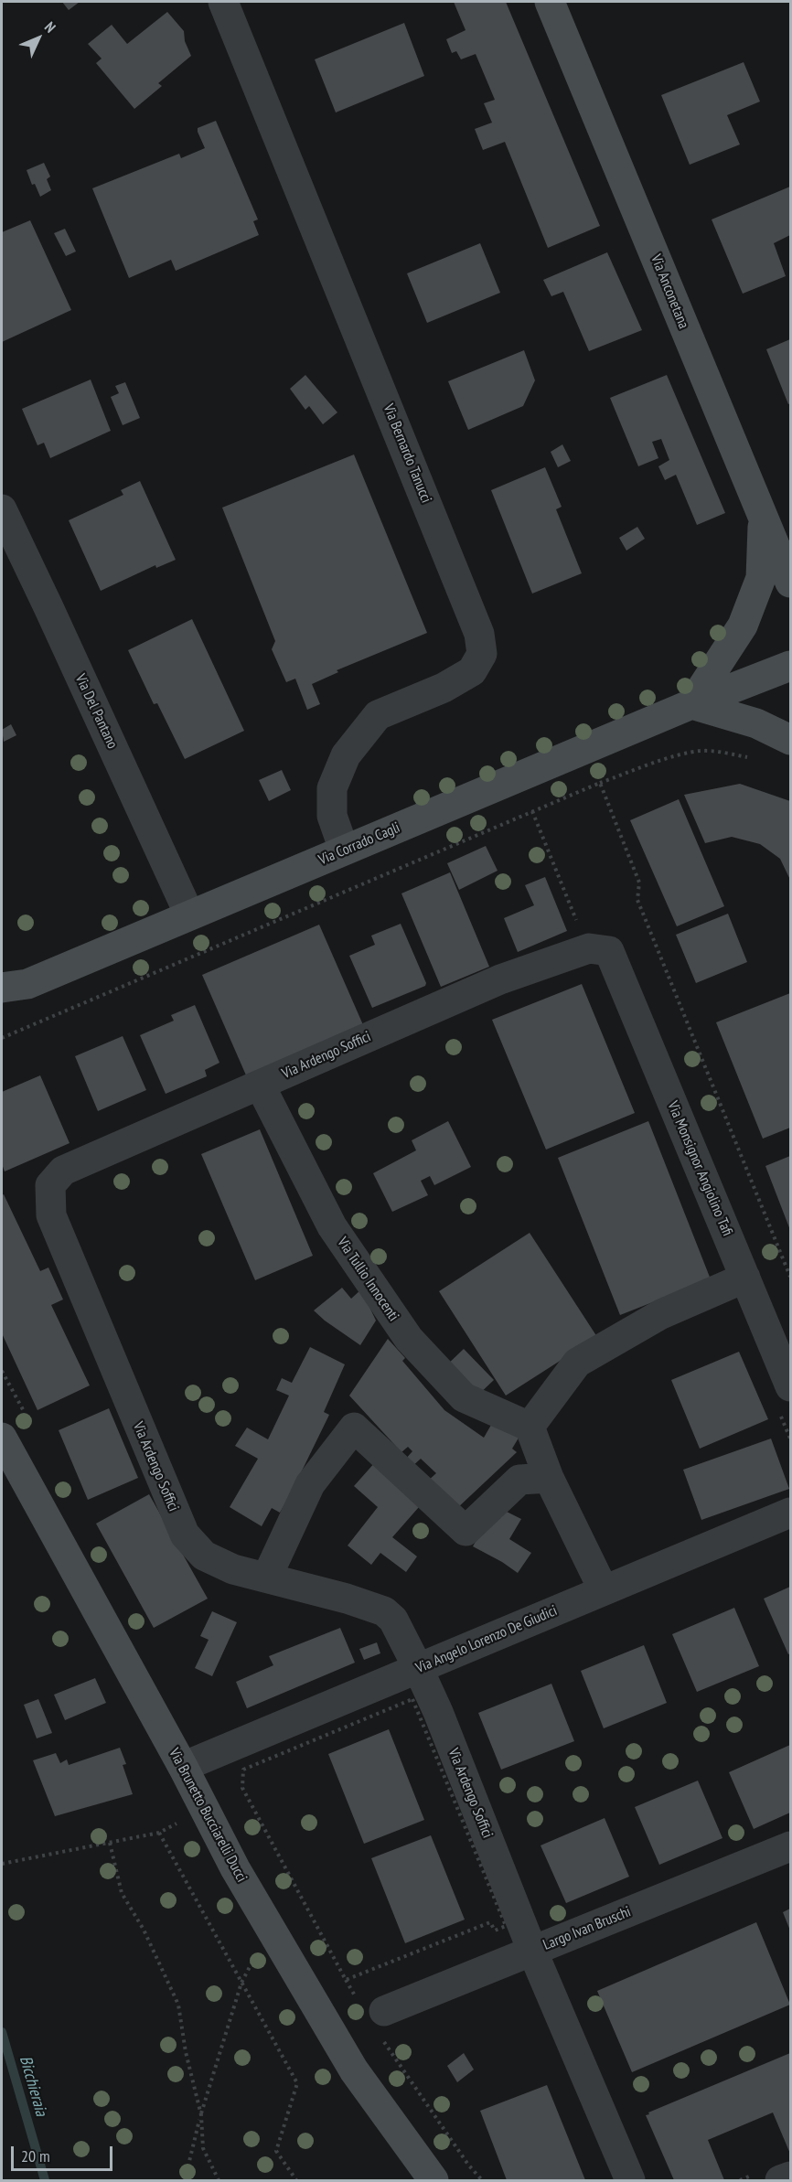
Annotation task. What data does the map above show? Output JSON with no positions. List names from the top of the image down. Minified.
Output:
{"streets":{"main road":["Via Anconetana","Via Corrado Cagli","Via Brunetto Bucciarelli Ducci"],"street":["Via Bernardo Tanucci","Via Del Pantano","Via Ardengo Soffici","Via Monsignor Angiolino Tafi","Via Tullio Innocenti","Via Angelo Lorenzo De Giudici","Largo Ivan Bruschi"]},"crossings":[["Via Bernardo Tanucci","Via Corrado Cagli"],["Via Del Pantano","Via Corrado Cagli"],["Via Ardengo Soffici","Via Monsignor Angiolino Tafi"],["Via Ardengo Soffici","Via Tullio Innocenti"],["Via Ardengo Soffici","Via Angelo Lorenzo De Giudici"],["Via Ardengo Soffici","Largo Ivan Bruschi"],["Via Angelo Lorenzo De Giudici","Via Brunetto Bucciarelli Ducci"]],"water":["Bicchieraia"],"scale_bar":"20 m","north":"top right"}
